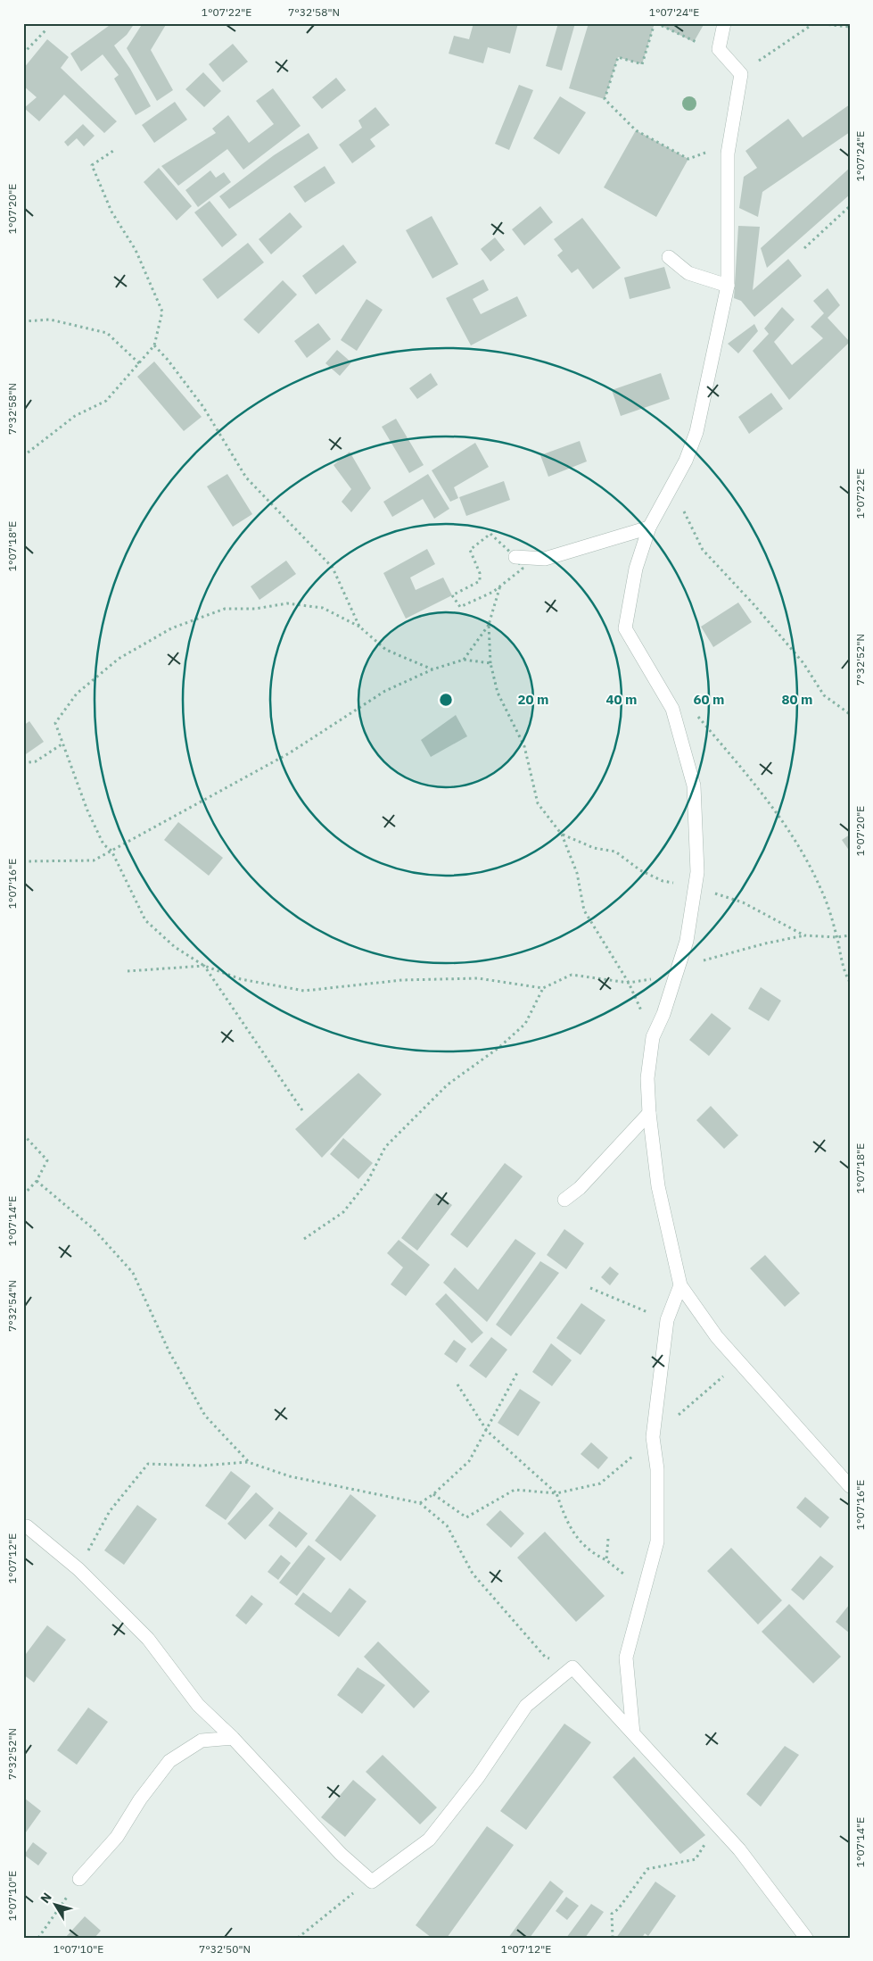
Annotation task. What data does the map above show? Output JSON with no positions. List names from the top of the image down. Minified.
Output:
{"north":"top left","coordinates":["1°07'22\"E","7°32'58\"N","1°07'24\"E","1°07'20\"E","1°07'18\"E","7°32'52\"N","1°07'16\"E","1°07'14\"E","7°32'54\"N","1°07'12\"E","1°07'10\"E","7°32'50\"N"],"rings":["20 m","40 m","60 m","80 m"]}
